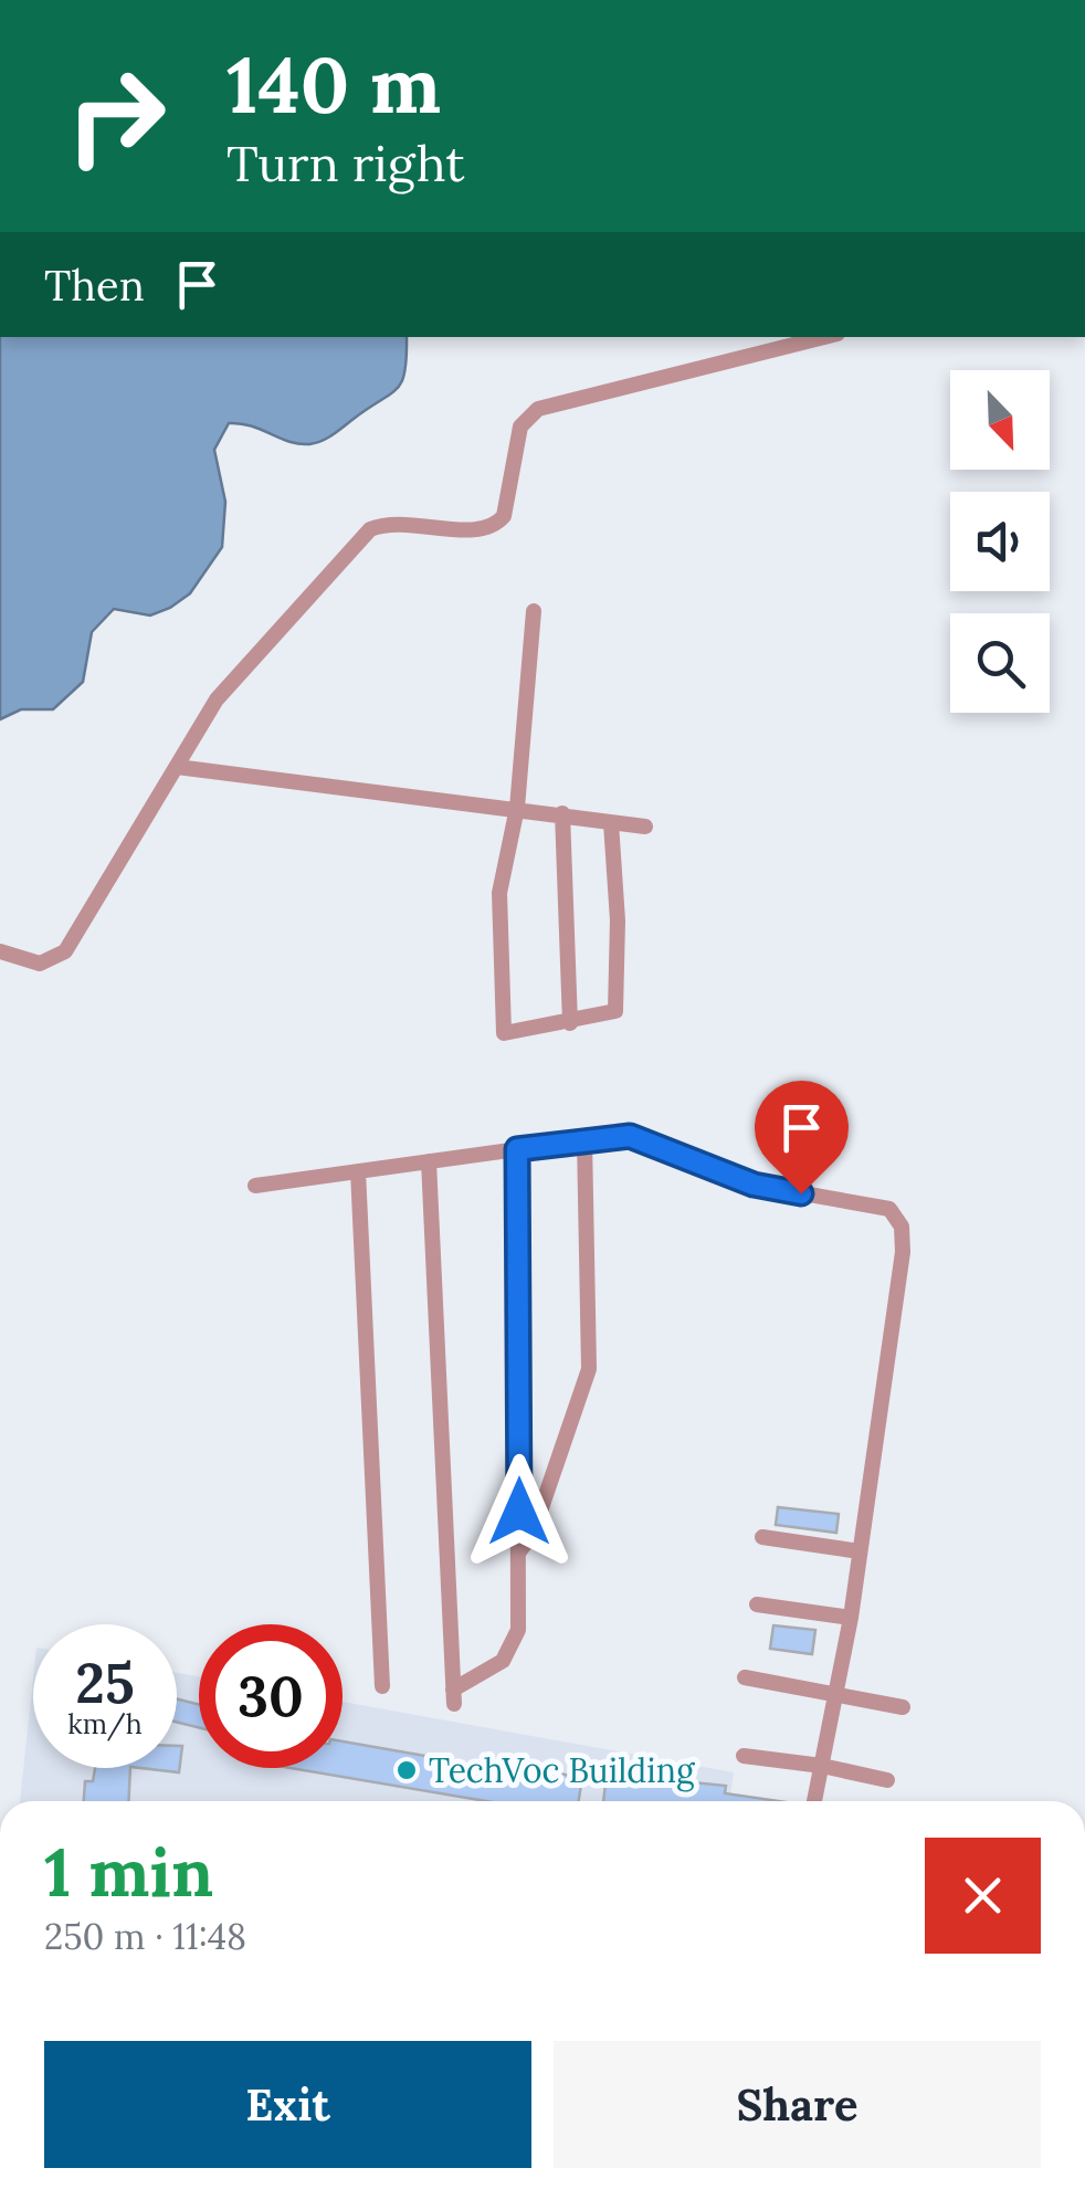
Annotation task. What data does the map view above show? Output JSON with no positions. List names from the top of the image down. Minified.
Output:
{"places":["TechVoc Building"],"north":"bottom right","page":{"turn":["140 m","Turn right"],"then":"Then","speed":"25 km/h","limit":"30","heading":["1 min","250 m · 11:48"],"buttons":["Exit","Share"]}}
